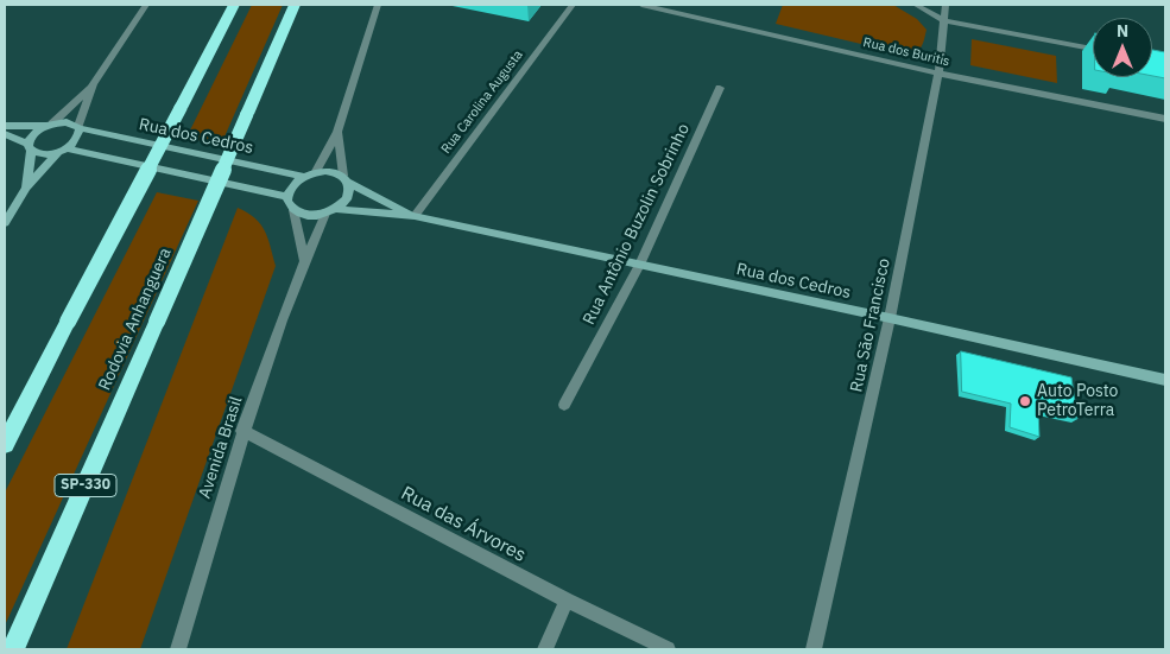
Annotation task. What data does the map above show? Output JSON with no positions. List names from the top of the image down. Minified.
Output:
{"streets":{"highway":["Rodovia Anhanguera","SP-330"],"street":["Rua dos Buritis","Rua Carolina Augusta","Rua dos Cedros","Rua Antônio Buzolin Sobrinho","Rua São Francisco","Avenida Brasil","Rua das Árvores"]},"crossings":[["Rua dos Buritis","Rua São Francisco"],["Rua Carolina Augusta","Rua dos Cedros"],["Rua dos Cedros","Rua Antônio Buzolin Sobrinho"],["Rua dos Cedros","Rua São Francisco"],["Rua dos Cedros","Avenida Brasil"],["Avenida Brasil","Rua das Árvores"]],"places":["Auto Posto PetroTerra"],"north":"top"}
